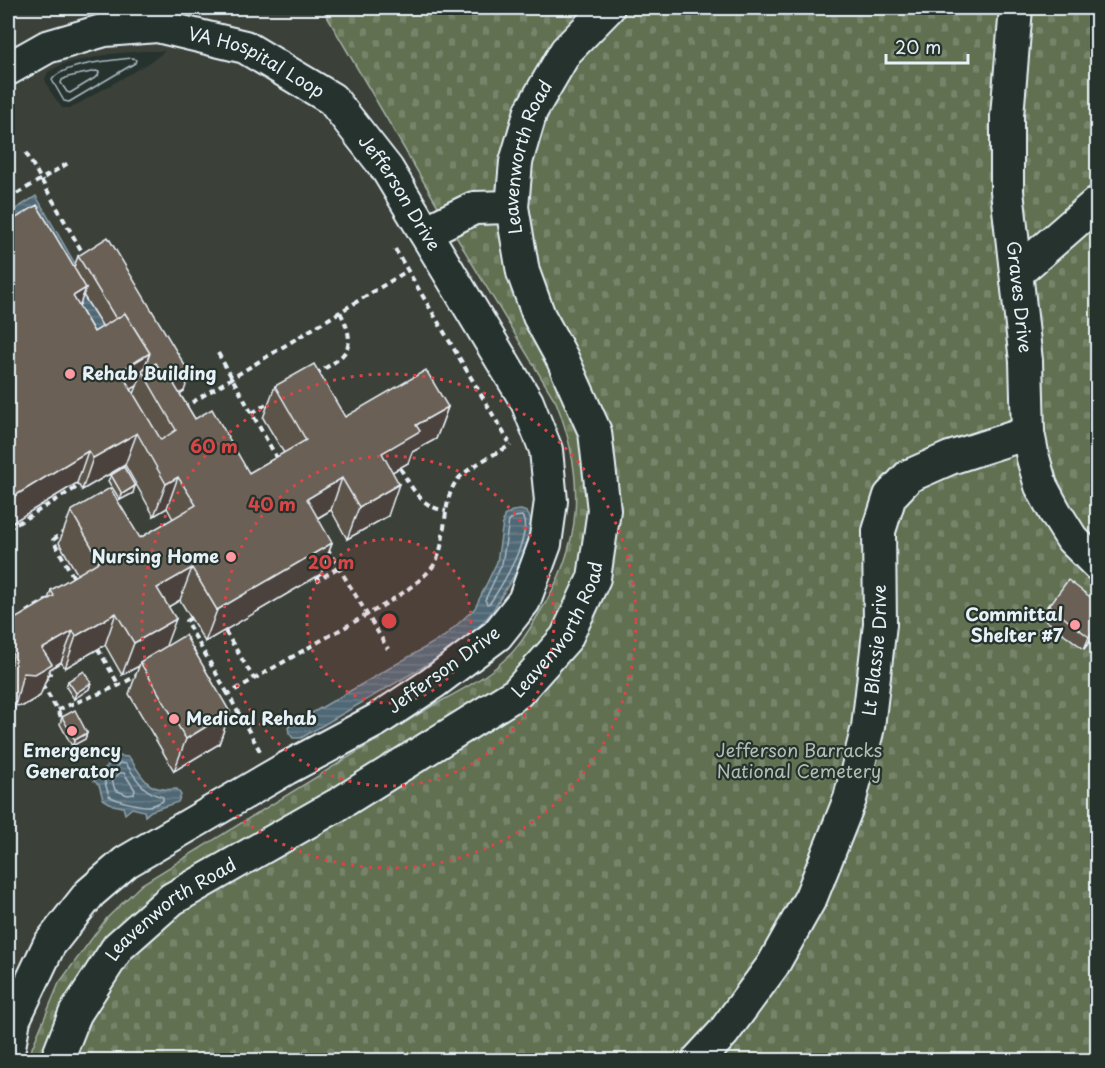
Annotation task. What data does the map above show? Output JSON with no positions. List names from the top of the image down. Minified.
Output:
{"streets":{"lane":["VA Hospital Loop","Leavenworth Road","Jefferson Drive","Graves Drive","Lt Blassie Drive"]},"crossings":[["VA Hospital Loop","Jefferson Drive"],["Graves Drive","Lt Blassie Drive"]],"parks":["Jefferson Barracks National Cemetery"],"places":["Rehab Building","Nursing Home","Committal Shelter #7","Medical Rehab","Emergency Generator"],"scale_bar":"20 m","rings":["60 m","40 m","20 m"]}
